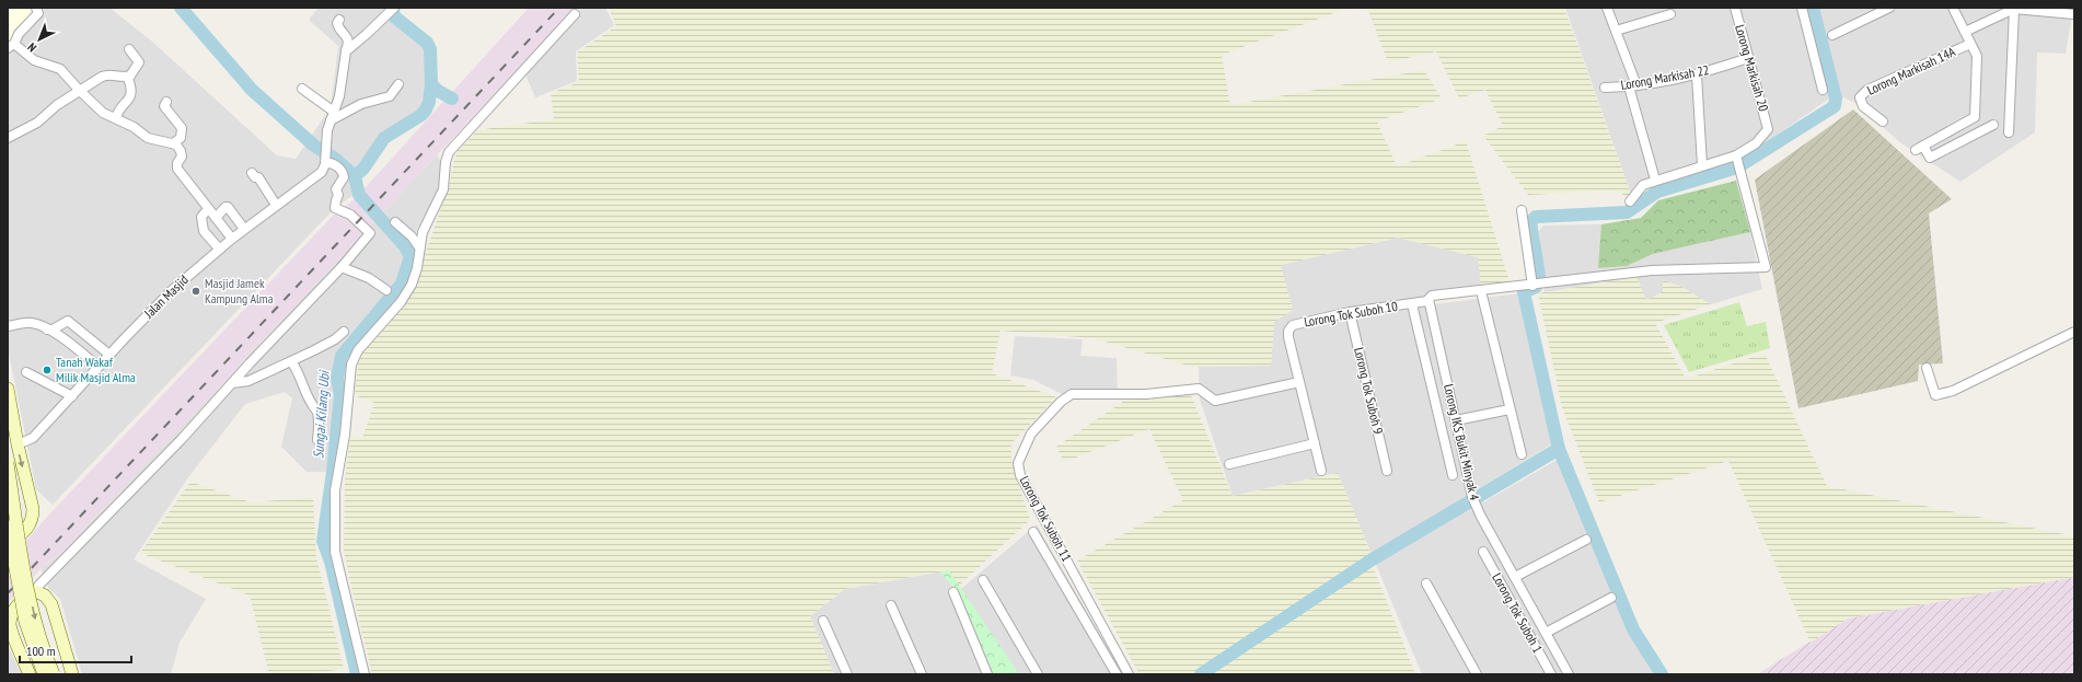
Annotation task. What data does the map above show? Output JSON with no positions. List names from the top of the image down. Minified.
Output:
{"streets":{"street":["Lorong Markisah 20","Lorong Markisah 14A","Lorong Markisah 22","Jalan Masjid","Lorong Tok Suboh 10","Lorong Tok Suboh 9","Lorong IKS Bukit Minyak 4","Lorong Tok Suboh 11","Lorong Tok Suboh 1"]},"crossings":[["Lorong Markisah 20","Lorong Markisah 22"],["Lorong Markisah 20","Lorong Tok Suboh 10"],["Lorong Tok Suboh 10","Lorong Tok Suboh 9"],["Lorong Tok Suboh 10","Lorong IKS Bukit Minyak 4"],["Lorong Tok Suboh 10","Lorong Tok Suboh 11"]],"water":["Sungai Kilang Ubi"],"places":["Masjid Jamek Kampung Alma","Tanah Wakaf Milik Masjid Alma"],"scale_bar":"100 m","north":"bottom left"}
